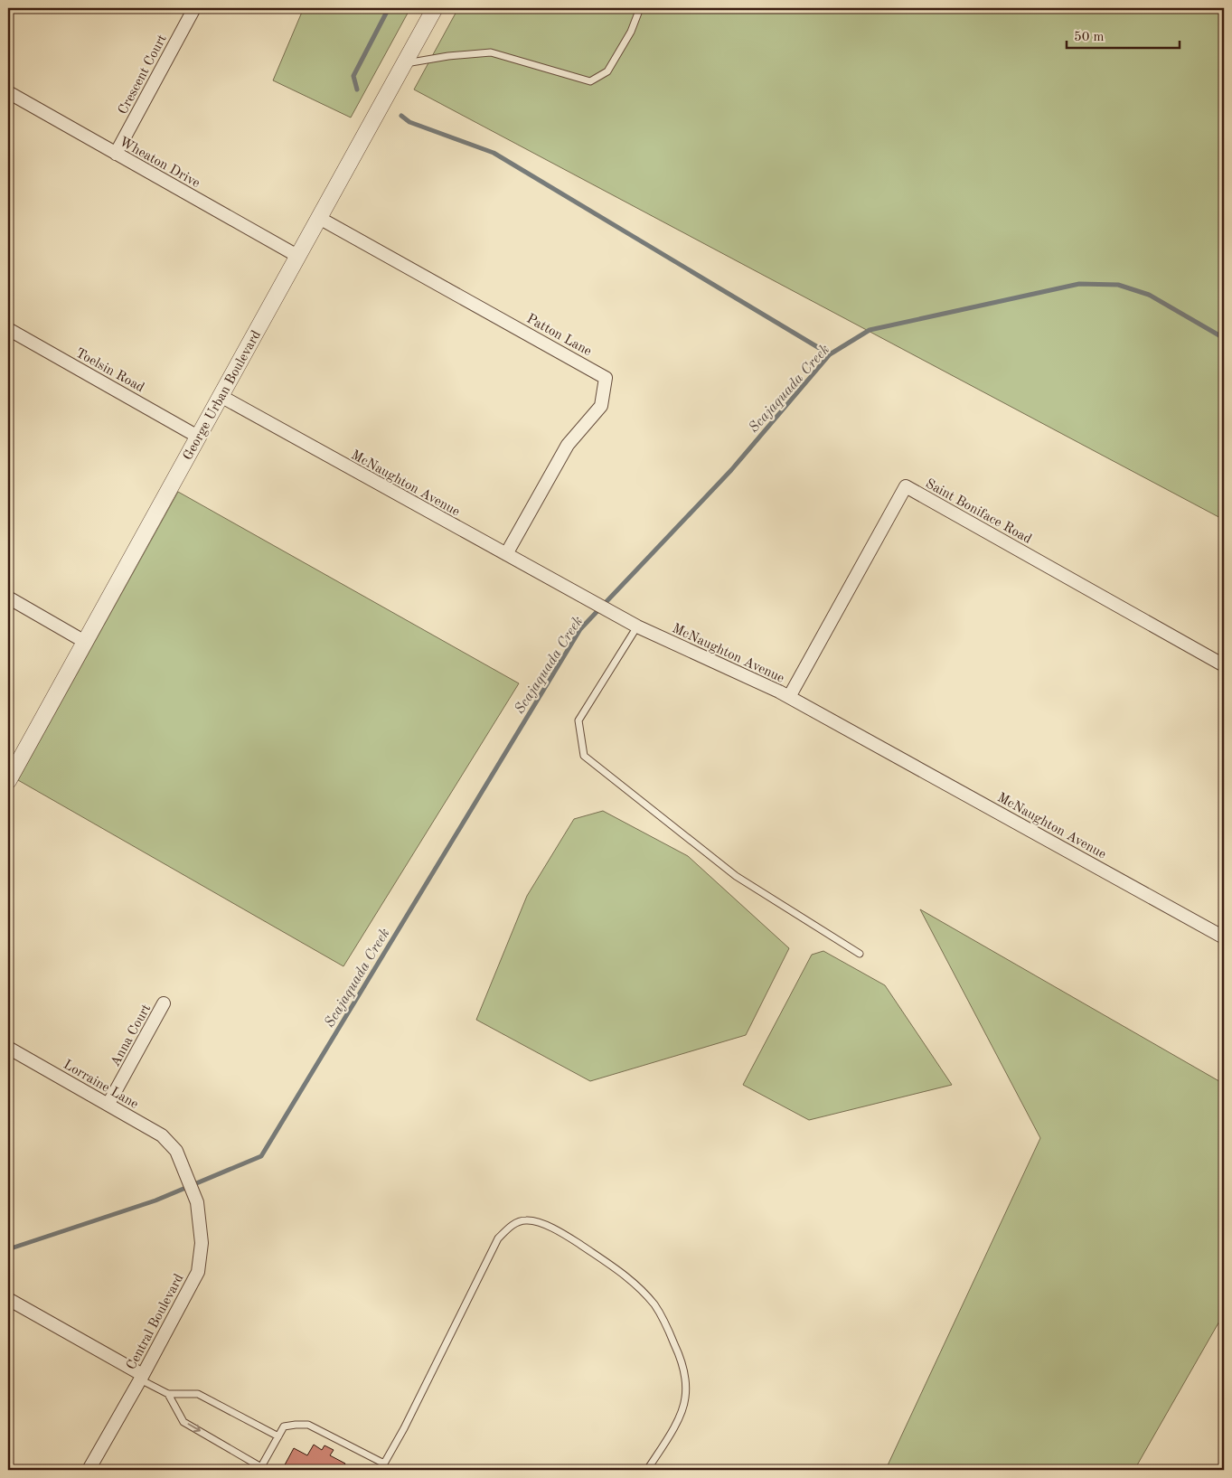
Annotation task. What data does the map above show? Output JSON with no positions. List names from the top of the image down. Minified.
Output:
{"streets":{"street":["Crescent Court","Wheaton Drive","Patton Lane","Toelsin Road","George Urban Boulevard","McNaughton Avenue","Saint Boniface Road","Anna Court","Lorraine Lane","Central Boulevard"]},"crossings":[["Crescent Court","Wheaton Drive"],["Wheaton Drive","George Urban Boulevard"],["Patton Lane","George Urban Boulevard"],["Patton Lane","McNaughton Avenue"],["Toelsin Road","George Urban Boulevard"],["George Urban Boulevard","McNaughton Avenue"],["McNaughton Avenue","Saint Boniface Road"],["Anna Court","Lorraine Lane"],["Lorraine Lane","Central Boulevard"]],"water":["Scajaquada Creek"],"scale_bar":"50 m"}
